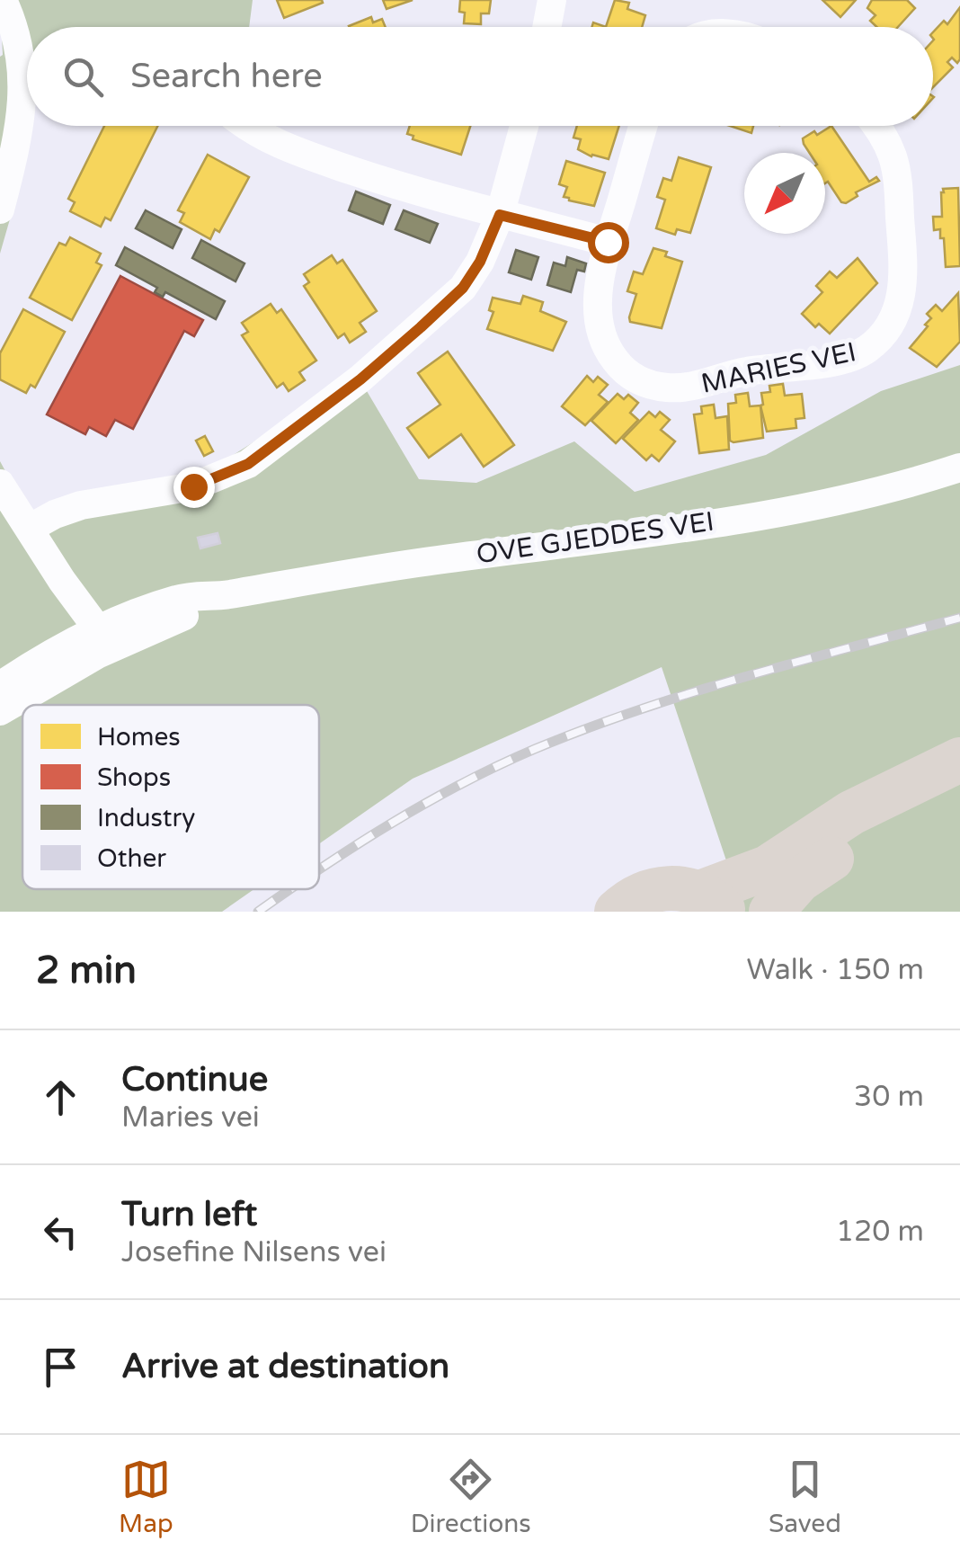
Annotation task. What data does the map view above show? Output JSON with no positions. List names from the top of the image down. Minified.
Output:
{"streets":{"street":["MARIES VEI","OVE GJEDDES VEI"]},"legend":["Homes","Shops","Industry","Other"],"north":"bottom left","page":{"search":"Search here","heading":["2 min","Walk · 150 m"],"list":[["Continue","Maries vei","30 m"],["Turn left","Josefine Nilsens vei","120 m"],"Arrive at destination"],"nav":["Map","Directions","Saved"]}}
